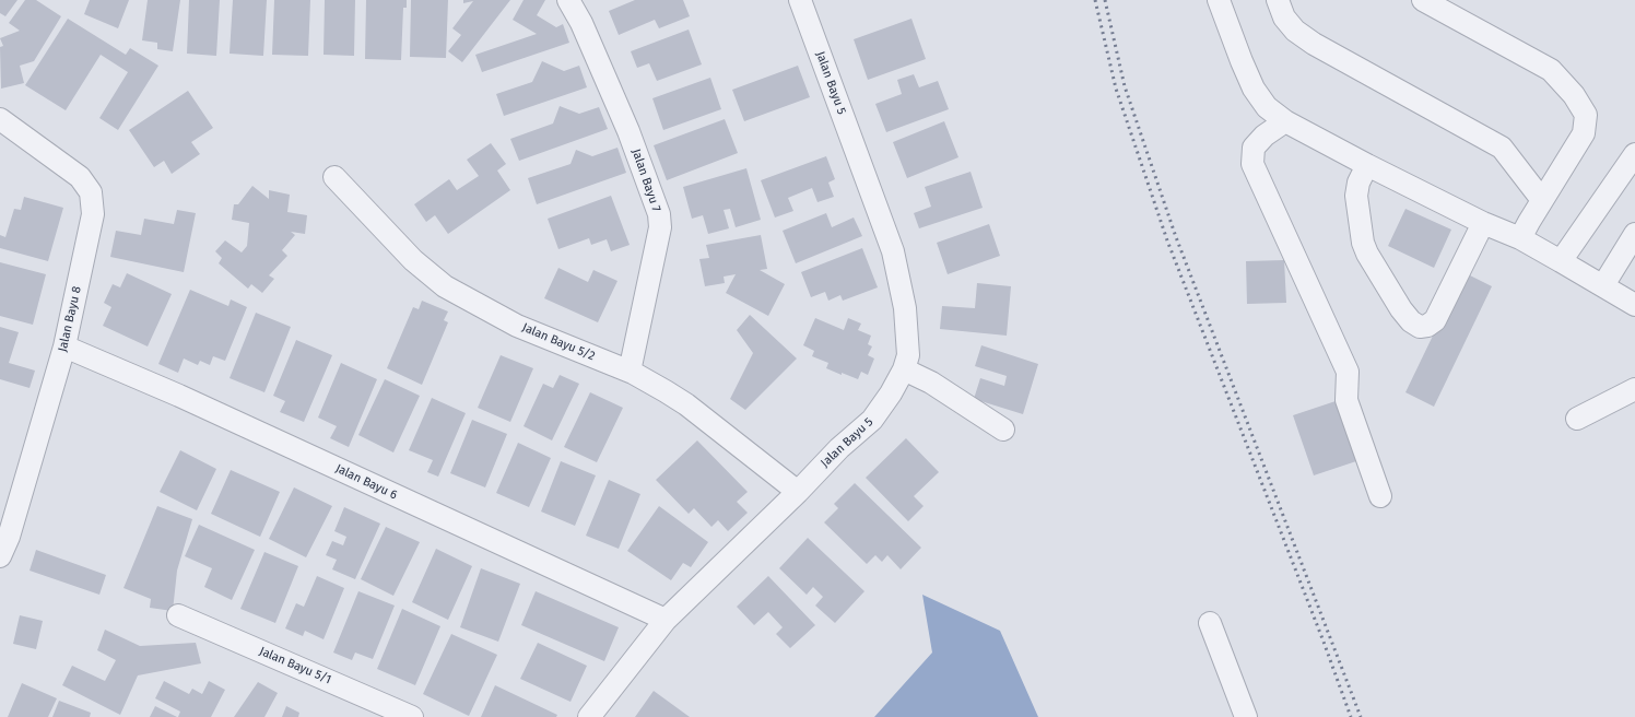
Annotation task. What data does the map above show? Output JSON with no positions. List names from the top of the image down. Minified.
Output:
{"streets":{"street":["Jalan Bayu 5","Jalan Bayu 7","Jalan Bayu 8","Jalan Bayu 5/2","Jalan Bayu 6","Jalan Bayu 5/1"]},"crossings":[["Jalan Bayu 5","Jalan Bayu 5/2"],["Jalan Bayu 5","Jalan Bayu 6"],["Jalan Bayu 7","Jalan Bayu 5/2"],["Jalan Bayu 8","Jalan Bayu 6"]]}
